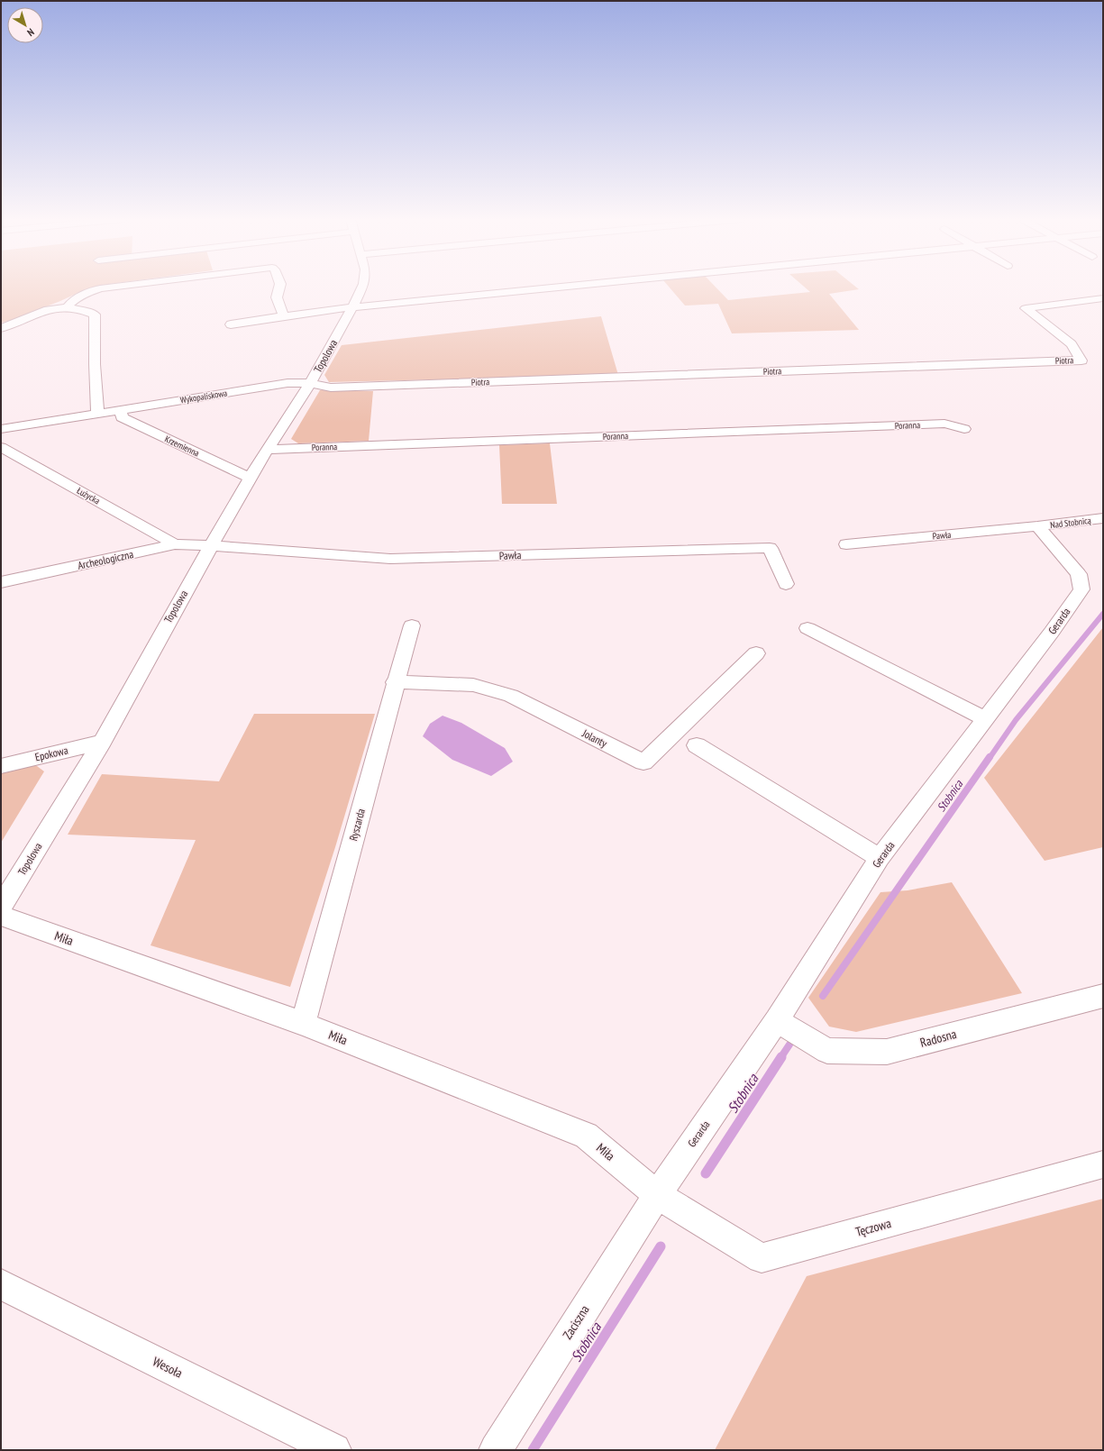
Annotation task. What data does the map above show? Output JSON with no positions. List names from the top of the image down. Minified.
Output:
{"streets":{"street":["Topolowa","Piotra","Wykopaliskowa","Poranna","Krzemienna","Łużycka","Nad Stobnicą","Pawła","Archeologiczna","Gerarda","Jolanty","Epokowa","Ryszarda","Miła","Radosna","Tęczowa","Zaciszna","Wesoła"]},"crossings":[["Topolowa","Piotra"],["Topolowa","Wykopaliskowa"],["Topolowa","Poranna"],["Topolowa","Krzemienna"],["Topolowa","Pawła"],["Topolowa","Archeologiczna"],["Topolowa","Epokowa"],["Piotra","Wykopaliskowa"],["Wykopaliskowa","Krzemienna"],["Łużycka","Archeologiczna"],["Nad Stobnicą","Pawła"],["Nad Stobnicą","Gerarda"],["Pawła","Archeologiczna"],["Pawła","Gerarda"],["Gerarda","Miła"],["Gerarda","Radosna"],["Gerarda","Tęczowa"],["Gerarda","Zaciszna"],["Jolanty","Ryszarda"],["Ryszarda","Miła"],["Miła","Tęczowa"],["Miła","Zaciszna"],["Tęczowa","Zaciszna"]],"water":["Stobnica"],"north":"bottom right"}
